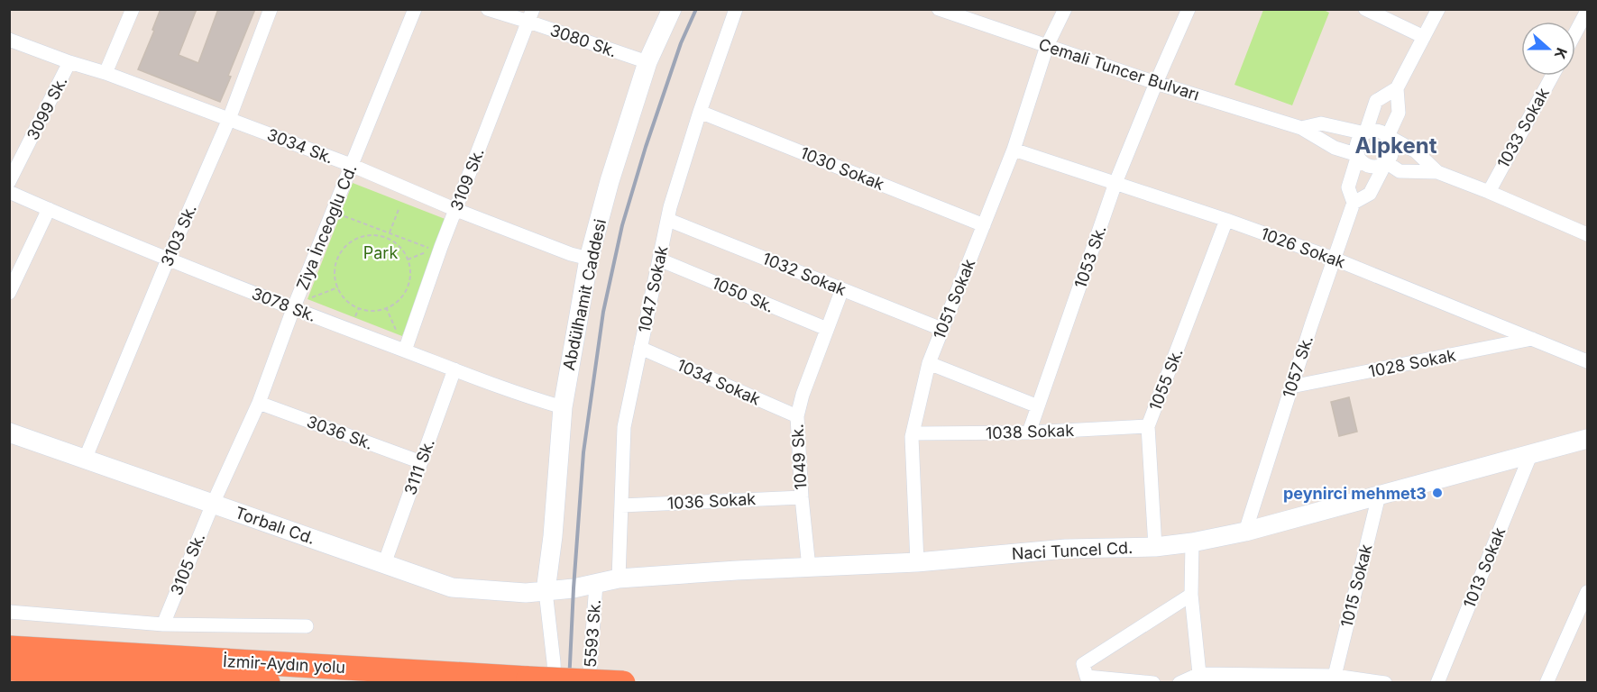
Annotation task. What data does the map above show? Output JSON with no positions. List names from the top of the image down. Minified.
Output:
{"streets":{"highway":["İzmir-Aydın yolu"],"main road":["Abdülhamit Caddesi","Torbalı Cd.","Naci Tuncel Cd."],"street":["3080 Sk.","Cemali Tuncer Bulvarı","3099 Sk.","1033 Sokak","3034 Sk.","1030 Sokak","3109 Sk.","Ziya İnceoglu Cd.","3103 Sk.","1026 Sokak","1053 Sk.","1032 Sokak","1047 Sokak","1050 Sk.","1051 Sokak","3078 Sk.","1028 Sokak","1057 Sk.","1055 Sk.","1034 Sokak","1038 Sokak","3036 Sk.","1049 Sk.","3111 Sk.","1036 Sokak","3105 Sk.","1013 Sokak","1015 Sokak","5593 Sk."]},"crossings":[["3080 Sk.","3109 Sk."],["3080 Sk.","Abdülhamit Caddesi"],["Cemali Tuncer Bulvarı","1053 Sk."],["Cemali Tuncer Bulvarı","1051 Sokak"],["3099 Sk.","3034 Sk."],["3034 Sk.","3109 Sk."],["3034 Sk.","Ziya İnceoglu Cd."],["3034 Sk.","3103 Sk."],["3034 Sk.","Abdülhamit Caddesi"],["1030 Sokak","1047 Sokak"],["1030 Sokak","1051 Sokak"],["3109 Sk.","3078 Sk."],["Ziya İnceoglu Cd.","3078 Sk."],["Ziya İnceoglu Cd.","3036 Sk."],["Ziya İnceoglu Cd.","Torbalı Cd."],["Ziya İnceoglu Cd.","3105 Sk."],["3103 Sk.","3078 Sk."],["3103 Sk.","Torbalı Cd."],["1026 Sokak","1053 Sk."],["1026 Sokak","1051 Sokak"],["1026 Sokak","1028 Sokak"],["1026 Sokak","1057 Sk."],["1026 Sokak","1055 Sk."],["1053 Sk.","1038 Sokak"],["1032 Sokak","1047 Sokak"],["1032 Sokak","1051 Sokak"],["1032 Sokak","1049 Sk."],["1047 Sokak","1050 Sk."],["1047 Sokak","1034 Sokak"],["1047 Sokak","1036 Sokak"],["1047 Sokak","Naci Tuncel Cd."],["Abdülhamit Caddesi","3078 Sk."],["Abdülhamit Caddesi","Torbalı Cd."],["Abdülhamit Caddesi","Naci Tuncel Cd."],["1050 Sk.","1049 Sk."],["1051 Sokak","1038 Sokak"],["1051 Sokak","Naci Tuncel Cd."],["3078 Sk.","3111 Sk."],["1028 Sokak","1057 Sk."],["1057 Sk.","Naci Tuncel Cd."],["1055 Sk.","1038 Sokak"],["1055 Sk.","Naci Tuncel Cd."],["1034 Sokak","1049 Sk."],["3036 Sk.","3111 Sk."],["1049 Sk.","1036 Sokak"],["1049 Sk.","Naci Tuncel Cd."],["3111 Sk.","Torbalı Cd."],["Torbalı Cd.","Naci Tuncel Cd."],["Torbalı Cd.","3105 Sk."],["Naci Tuncel Cd.","1013 Sokak"],["Naci Tuncel Cd.","1015 Sokak"],["Naci Tuncel Cd.","5593 Sk."]],"districts":["Alpkent"],"parks":["Park"],"places":["peynirci mehmet3"],"north":"right"}
